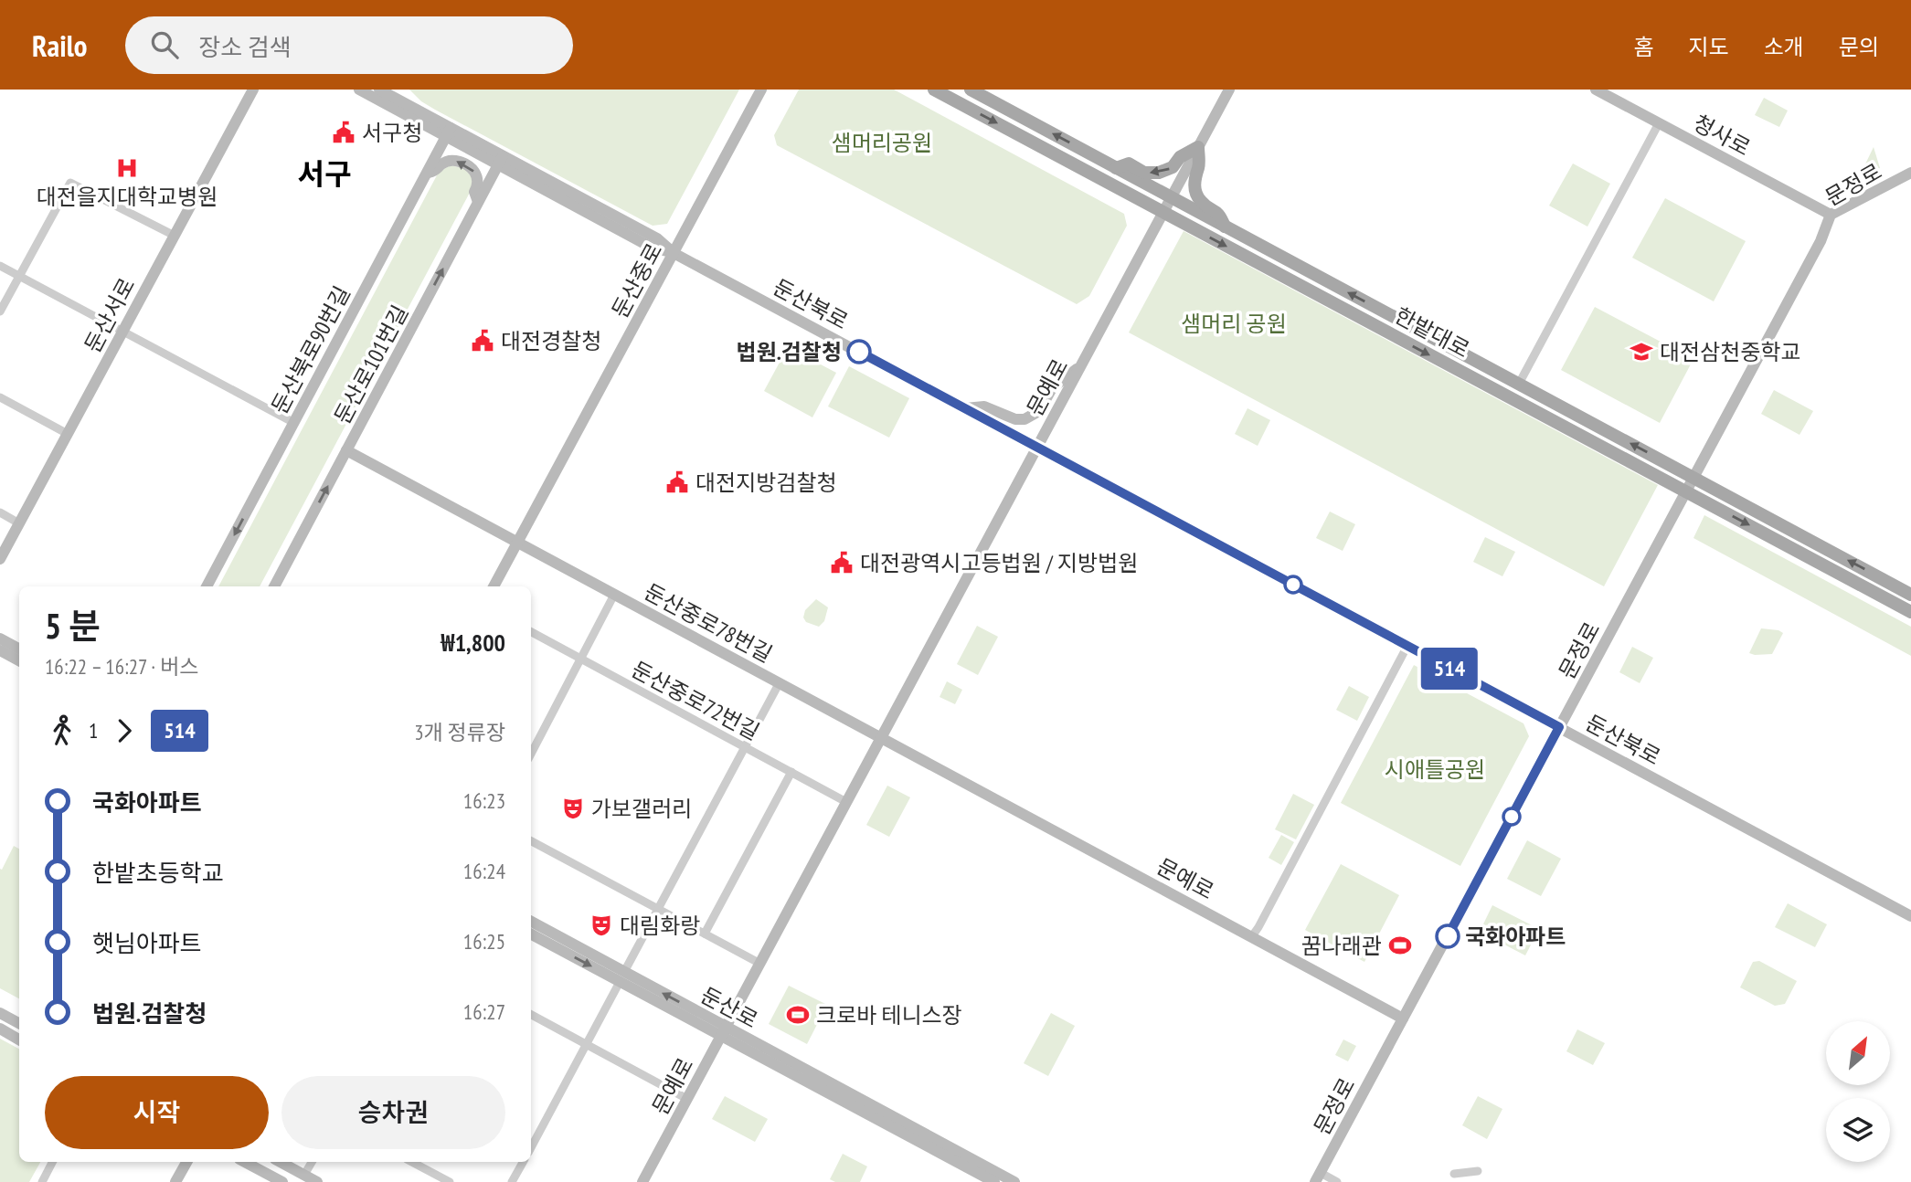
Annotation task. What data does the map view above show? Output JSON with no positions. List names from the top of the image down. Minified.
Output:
{"streets":{"main road":["청사로","문정로","둔산중로","둔산북로","둔산서로","한밭대로","둔산북로90번길","둔산로101번길","문예로","둔산중로78번길","둔산로"],"street":["둔산중로72번길"]},"crossings":[["청사로","문정로"],["문정로","둔산북로"],["문정로","한밭대로"],["문정로","문예로"],["둔산중로","둔산북로"],["둔산중로","둔산중로78번길"],["둔산북로","둔산북로90번길"],["둔산북로","둔산로101번길"],["둔산북로","문예로"],["한밭대로","문예로"],["둔산로101번길","둔산중로78번길"],["문예로","둔산중로78번길"],["문예로","둔산중로72번길"],["문예로","둔산로"]],"one_way":["둔산북로90번길","둔산로101번길"],"districts":["서구"],"parks":["샘머리공원","샘머리 공원","시애틀공원"],"places":{"public building":["서구청","대전경찰청","대전지방검찰청","대전광역시고등법원 / 지방법원"],"hospital":["대전을지대학교병원"],"other":["법원.검찰청","국화아파트"],"school or university":["대전삼천중학교"],"theatre":["가보갤러리","대림화랑"],"sports":["꿈나래관","크로바 테니스장"]},"lines":["bus line 514"],"north":"top right","page":{"header":"Railo","search":"장소 검색","nav":["홈","지도","소개","문의"],"on_map":"514","heading":["5 분","16:22 – 16:27 · 버스","₩1,800"],"legs":["1","514","3개 정류장"],"list":[{"name":"국화아파트","value":"16:23"},{"name":"한밭초등학교","value":"16:24"},{"name":"햇님아파트","value":"16:25"},{"name":"법원.검찰청","value":"16:27"}],"buttons":["시작","승차권"]}}
